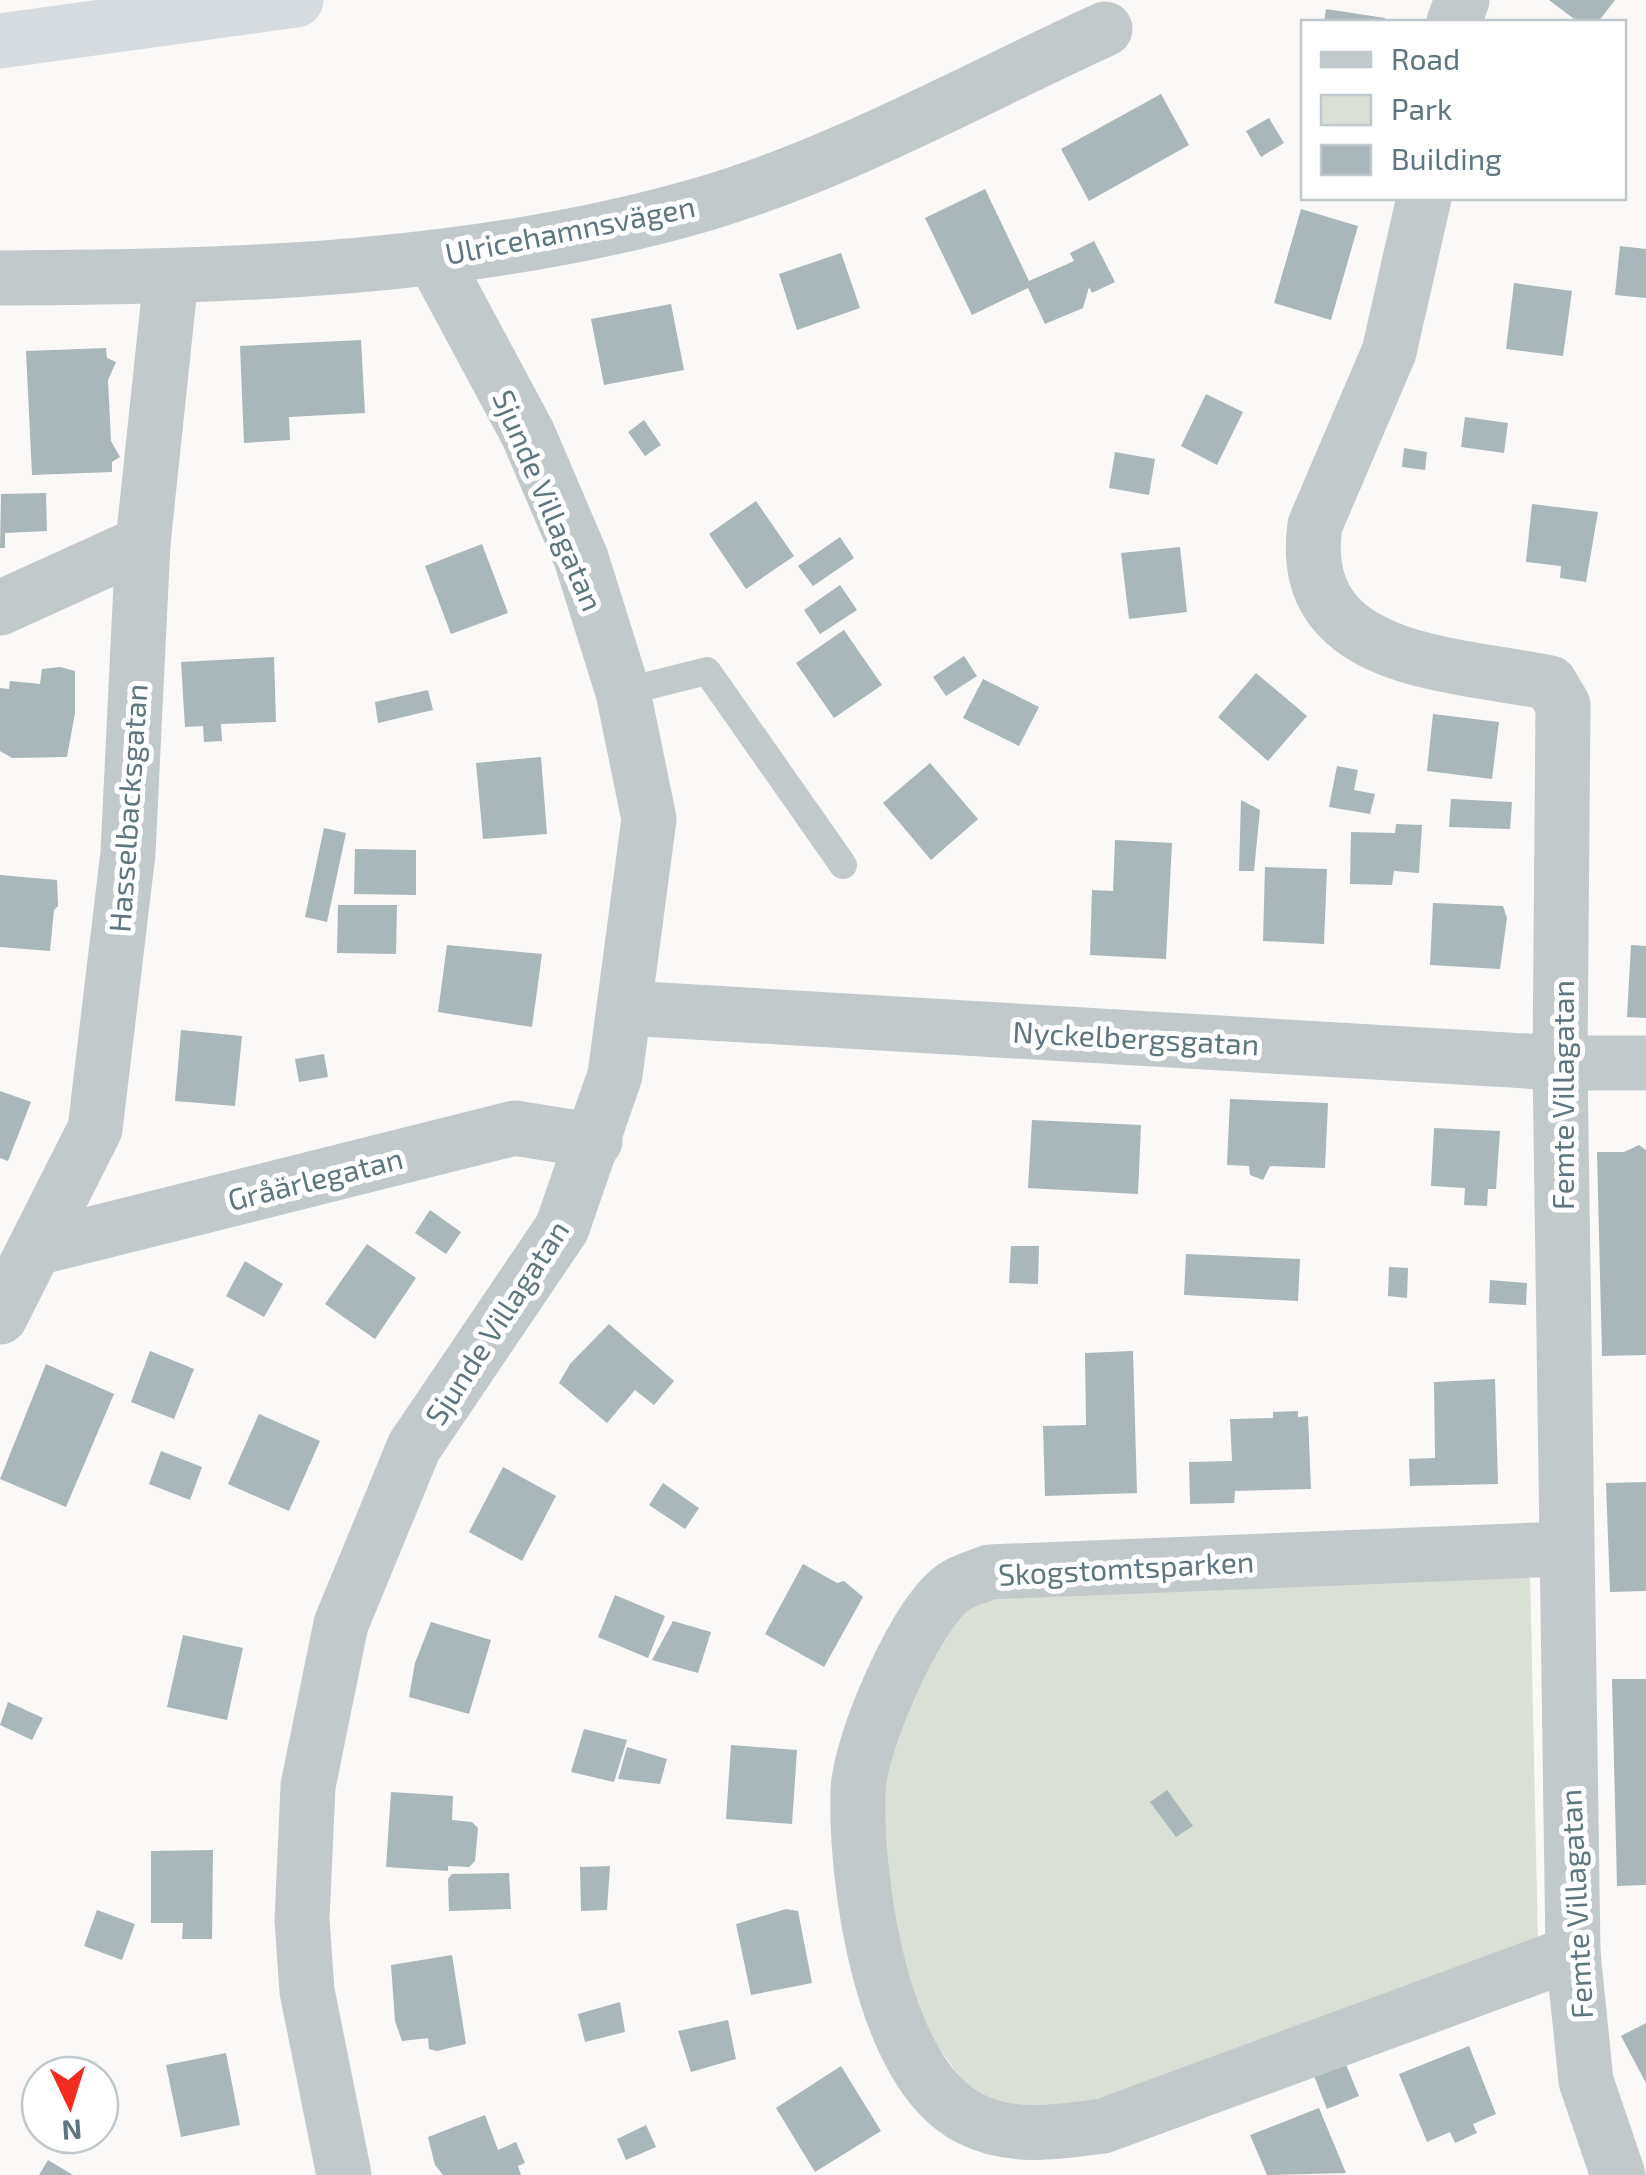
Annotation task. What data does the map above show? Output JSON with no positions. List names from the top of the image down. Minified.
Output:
{"streets":{"street":["Ulricehamnsvägen","Sjunde Villagatan","Hasselbacksgatan","Nyckelbergsgatan","Femte Villagatan","Gråärlegatan","Skogstomtsparken"]},"crossings":[["Ulricehamnsvägen","Sjunde Villagatan"],["Ulricehamnsvägen","Hasselbacksgatan"],["Sjunde Villagatan","Nyckelbergsgatan"],["Sjunde Villagatan","Gråärlegatan"],["Hasselbacksgatan","Gråärlegatan"],["Nyckelbergsgatan","Femte Villagatan"],["Femte Villagatan","Skogstomtsparken"]],"legend":["Road","Park","Building"],"north":"bottom"}
